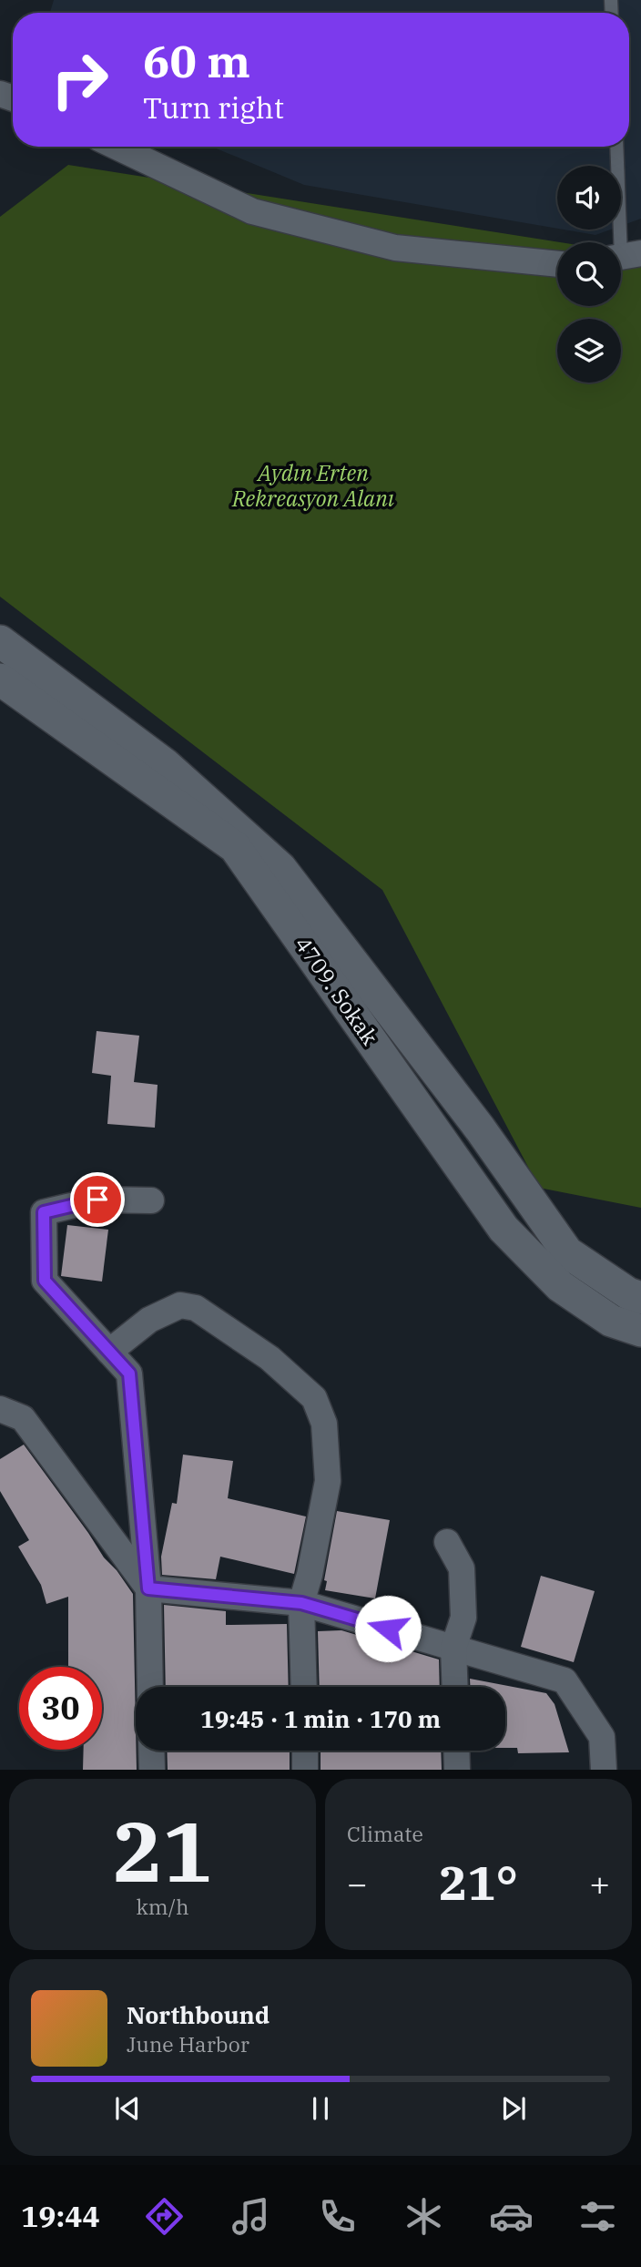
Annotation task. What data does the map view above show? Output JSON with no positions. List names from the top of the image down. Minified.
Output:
{"streets":{"street":["4709. Sokak"]},"parks":["Aydın Erten Rekreasyon Alanı"],"page":{"turn":["60 m","Turn right"],"limit":"30","trip":"19:45 · 1 min · 170 m","tile":[["21","km/h"],"Climate"],"heat":["−","21°","+"],"song":["Northbound","June Harbor"],"tabs":"19:44"}}
